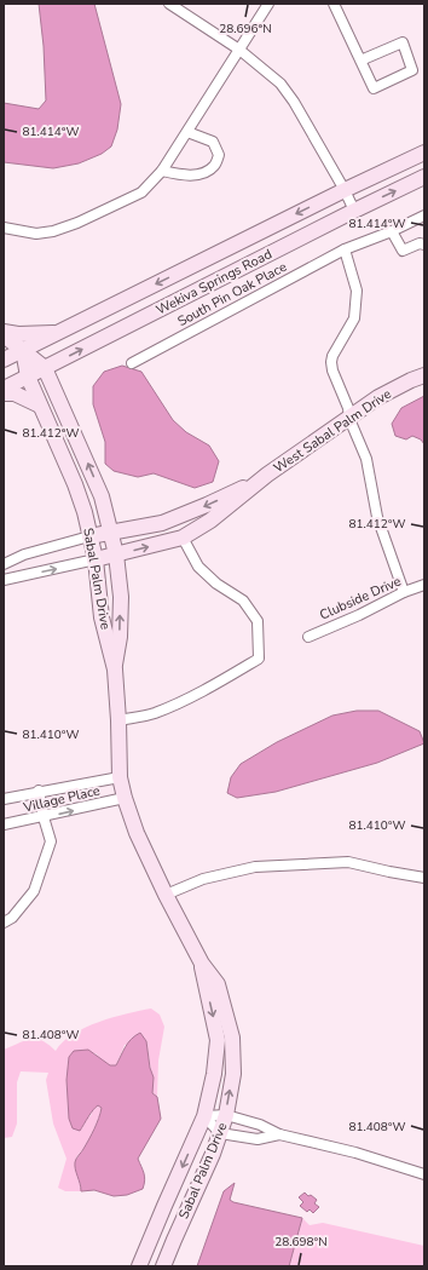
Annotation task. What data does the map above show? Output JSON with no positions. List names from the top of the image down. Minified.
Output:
{"streets":{"street":["Wekiva Springs Road","South Pin Oak Place","West Sabal Palm Drive","Sabal Palm Drive","Clubside Drive","Village Place"]},"crossings":[["Wekiva Springs Road","Sabal Palm Drive"],["West Sabal Palm Drive","Sabal Palm Drive"],["Sabal Palm Drive","Village Place"]],"coordinates":["28.696°N","81.414°W","81.412°W","81.410°W","81.408°W","28.698°N"]}
